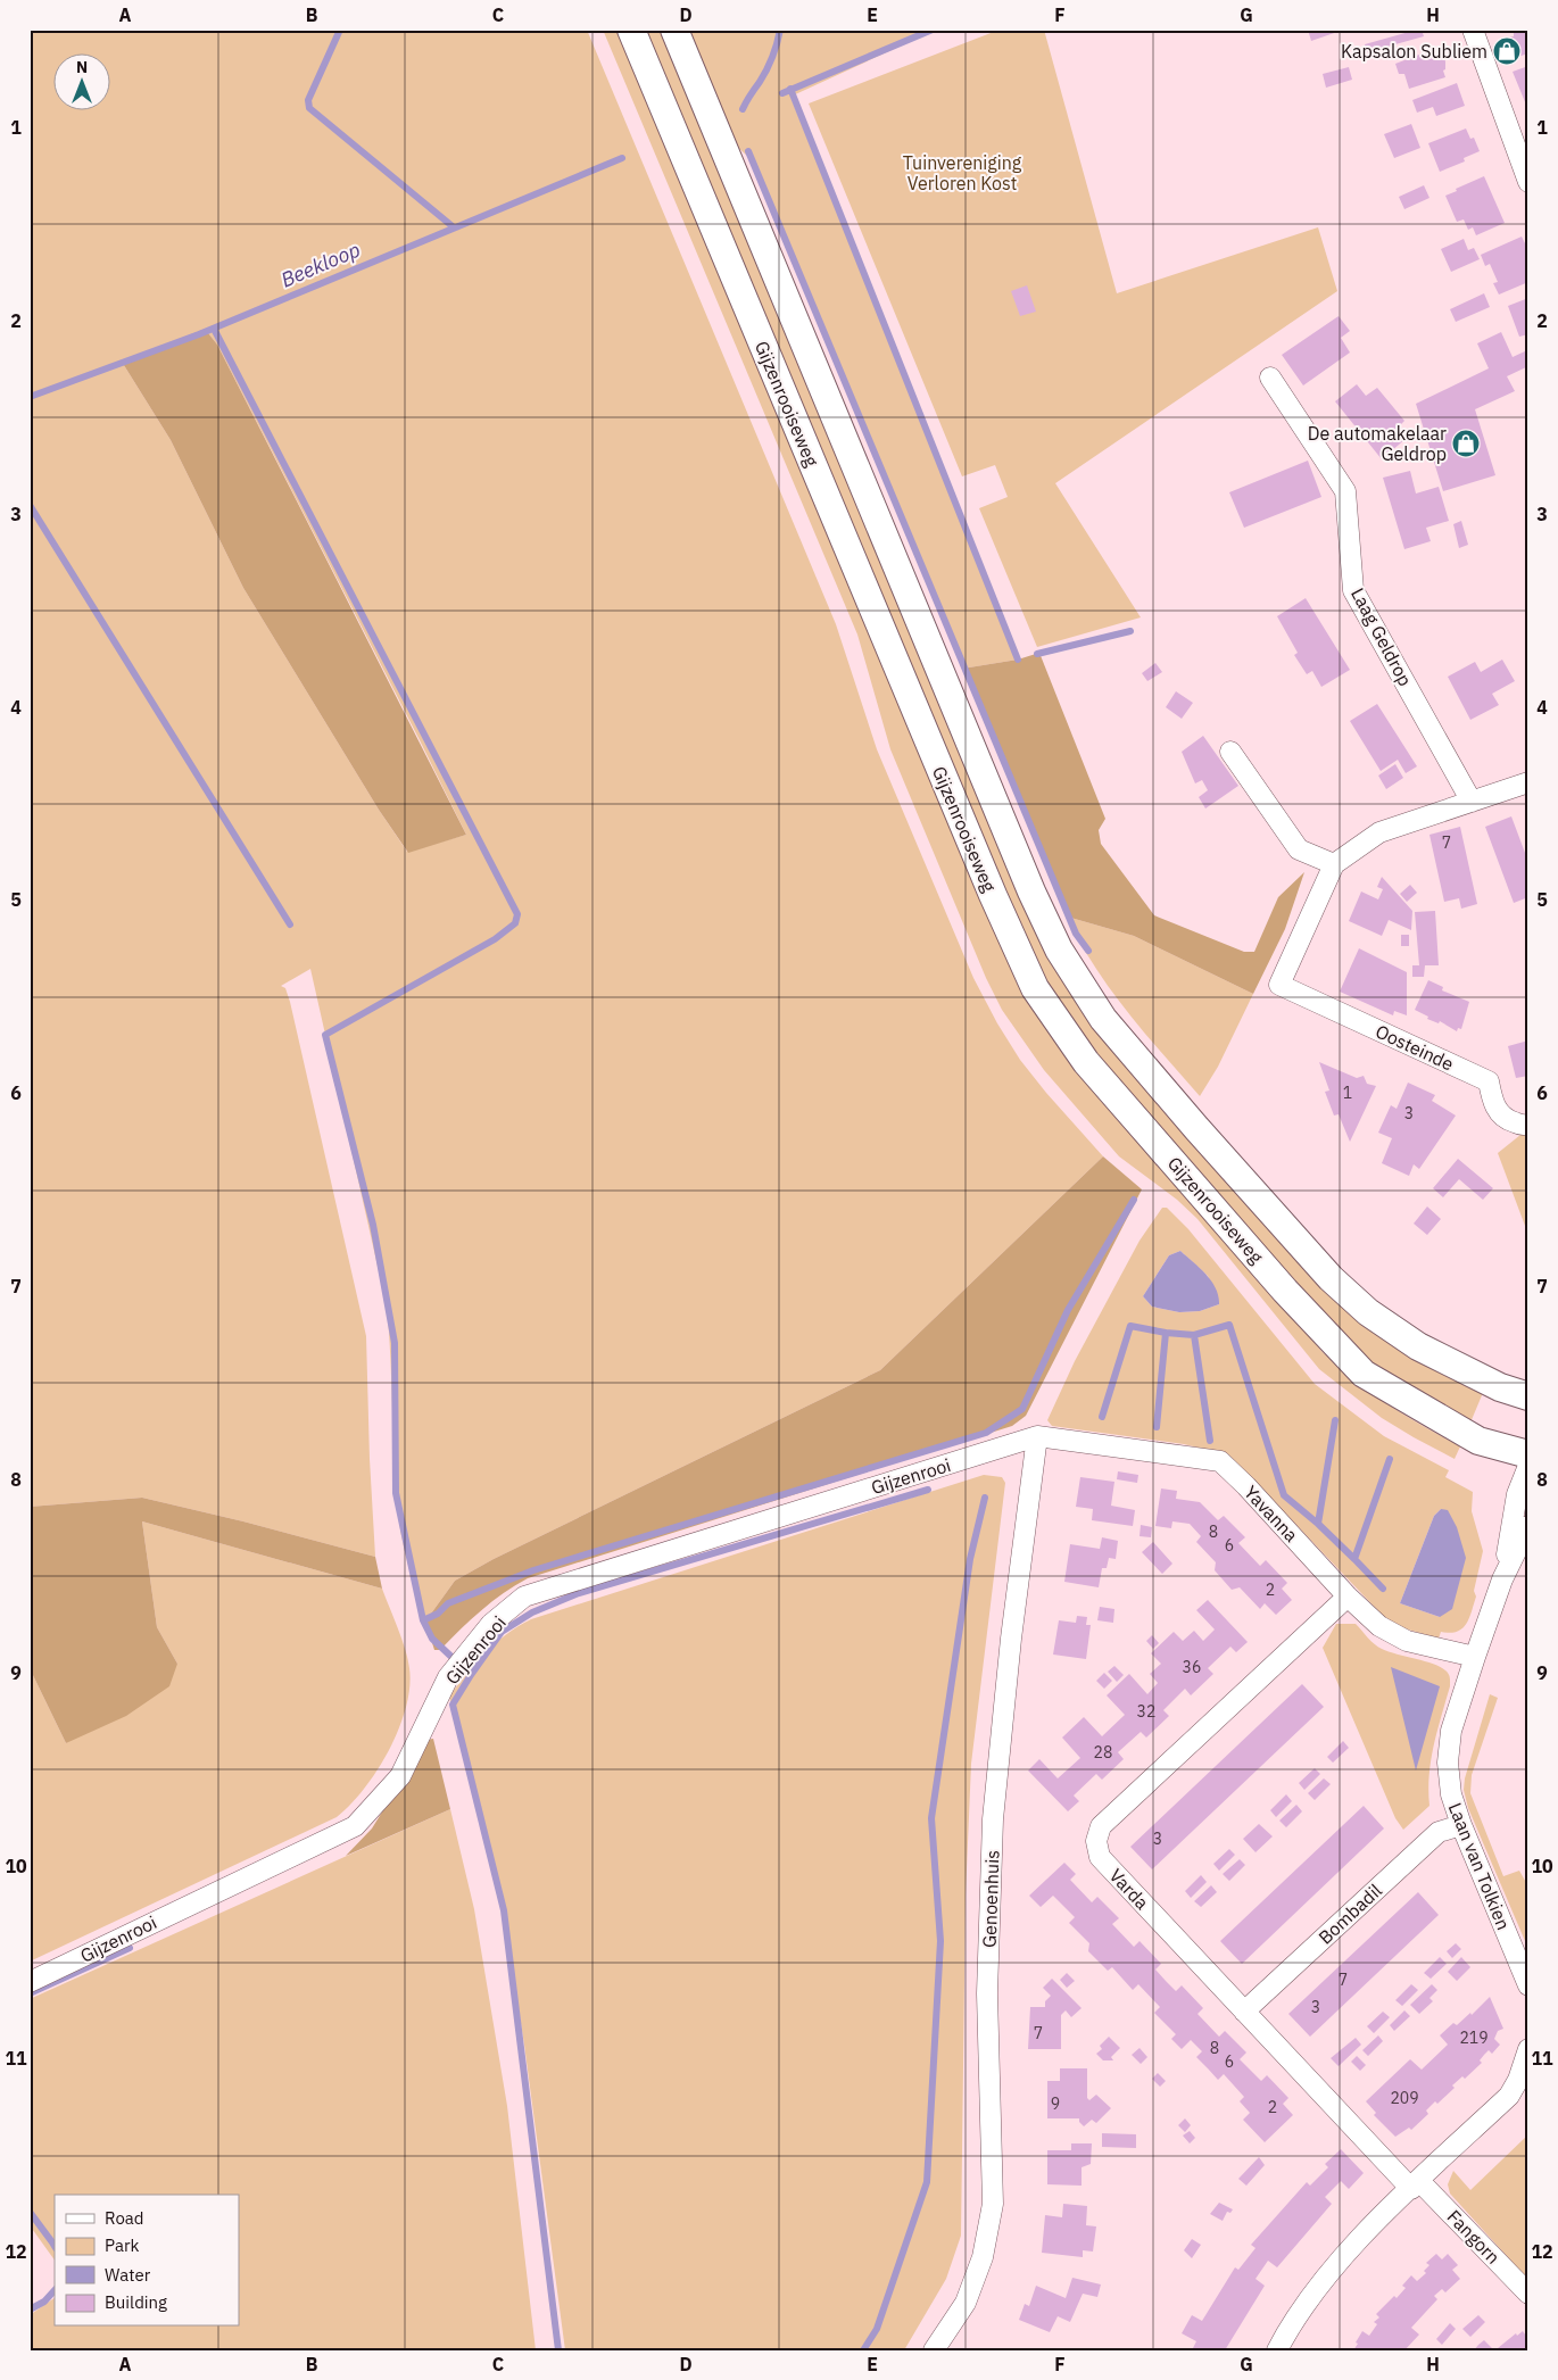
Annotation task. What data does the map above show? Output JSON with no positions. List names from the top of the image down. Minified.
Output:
{"streets":{"main road":["Gijzenrooiseweg"],"street":["Laag Geldrop","Oosteinde","Gijzenrooi","Yavanna","Laan van Tolkien","Varda","Genoenhuis","Bombadil","Fangorn"]},"crossings":[["Gijzenrooi","Yavanna"],["Gijzenrooi","Genoenhuis"],["Yavanna","Laan van Tolkien"],["Yavanna","Varda"],["Yavanna","Genoenhuis"],["Laan van Tolkien","Bombadil"],["Varda","Bombadil"],["Varda","Fangorn"]],"water":["Beekloop"],"parks":["Tuinvereniging Verloren Kost"],"places":{"shop":["Kapsalon Subliem","De automakelaar Geldrop"]},"house_numbers":["7","1","3","8","6","2","36","32","28","3","7","3","7","219","8","6","209","9","2"],"legend":["Road","Park","Water","Building"],"north":"top","grid":{"columns":["A","B","C","D","E","F","G","H"],"rows":["1","2","3","4","5","6","7","8","9","10","11","12"]}}
